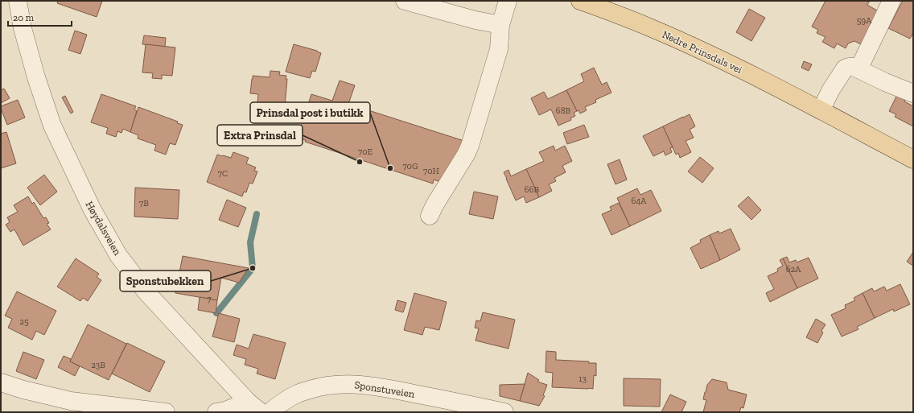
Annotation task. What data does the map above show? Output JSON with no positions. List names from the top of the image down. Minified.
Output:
{"streets":{"main road":["Nedre Prinsdals vei"],"street":["Høydalsveien","Sponstuveien"]},"places":["Extra Prinsdal","Prinsdal post i butikk","Sponstubekken"],"house_numbers":["59A","68B","70E","70G","70H","7C","66B","64A","7B","62A","7","25","23B","13"],"scale_bar":"20 m"}
